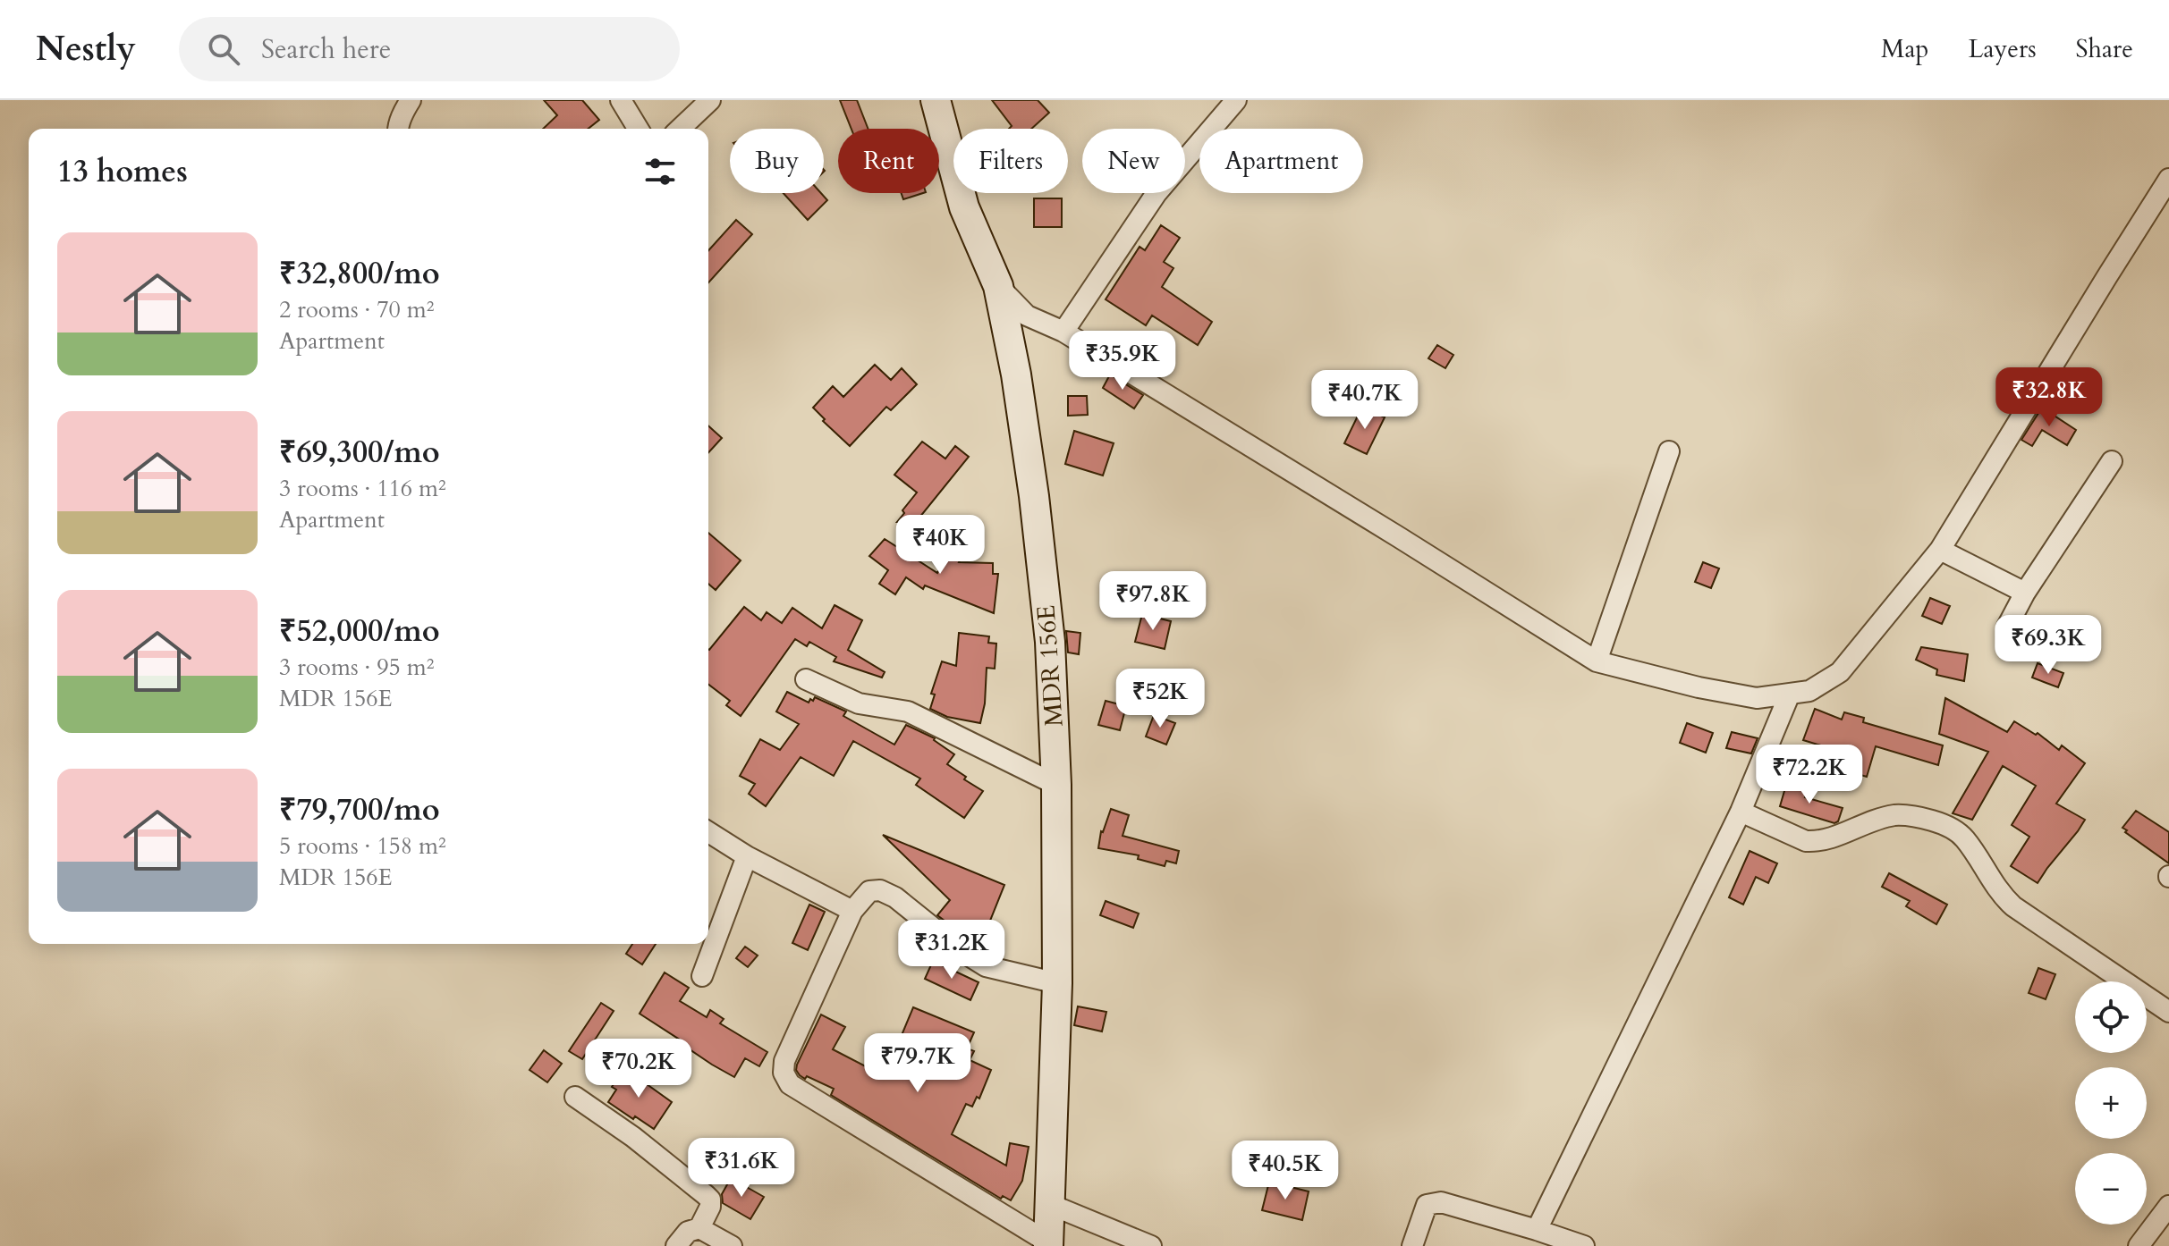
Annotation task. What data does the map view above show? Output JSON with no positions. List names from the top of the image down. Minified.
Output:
{"streets":{"main road":["MDR 156E"]},"page":{"header":"Nestly","search":"Search here","nav":["Map","Layers","Share"],"chip":["Buy","Rent","Filters","New","Apartment"],"heading":"13 homes","list":[{"name":"₹32,800/mo","note":"2 rooms · 70 m² · Apartment"},{"name":"₹69,300/mo","note":"3 rooms · 116 m² · Apartment"},{"name":"₹52,000/mo","note":"3 rooms · 95 m² · MDR 156E"},{"name":"₹79,700/mo","note":"5 rooms · 158 m² · MDR 156E"}],"price":["₹35.9K","₹32.8K","₹40.7K","₹40K","₹97.8K","₹69.3K","₹52K","₹72.2K","₹31.2K","₹79.7K","₹70.2K","₹31.6K","₹40.5K"],"map_buttons":["+","−"]}}
